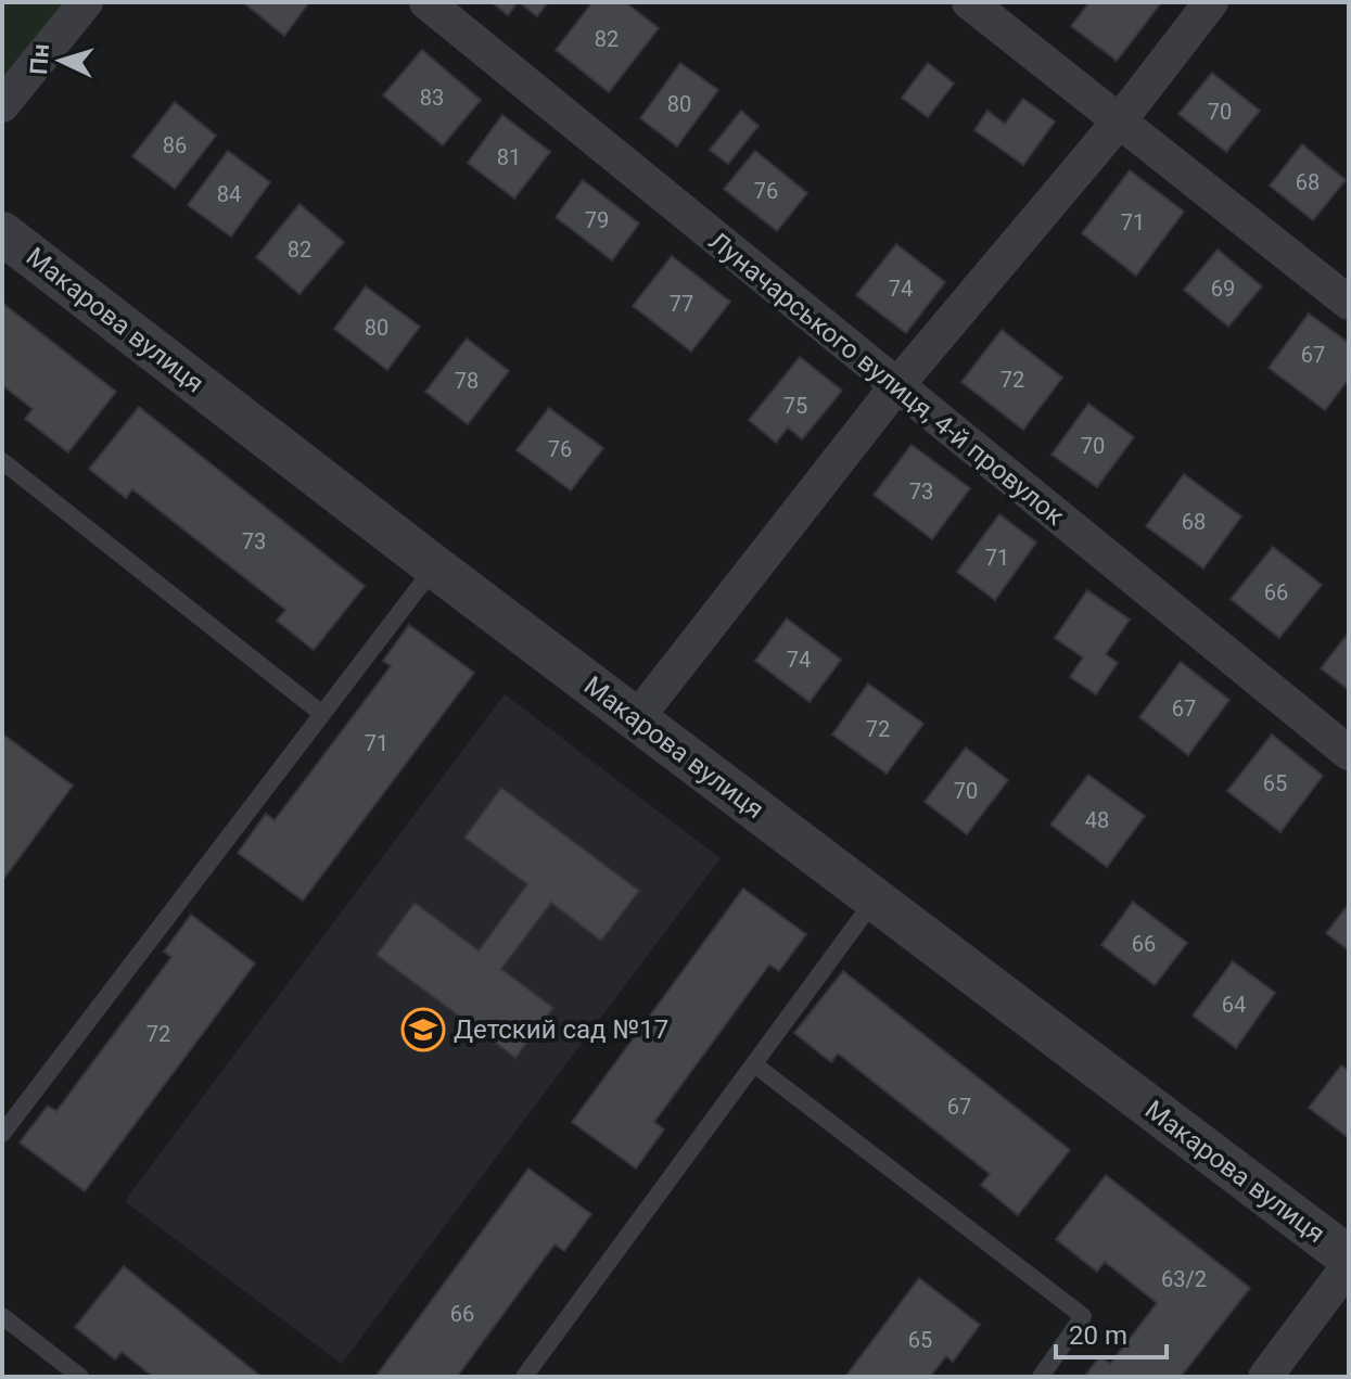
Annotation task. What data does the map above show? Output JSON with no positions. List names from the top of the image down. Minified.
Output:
{"streets":{"street":["Макарова вулиця","Луначарського вулиця, 4-й провулок"]},"places":{"school or university":["Детский сад №17"]},"house_numbers":["82","83","80","70","86","81","68","76","84","79","71","82","74","69","77","80","67","72","78","75","70","76","73","68","73","71","66","74","67","72","71","65","70","48","66","64","72","67","63/2","66","65"],"scale_bar":"20 m","north":"left"}
